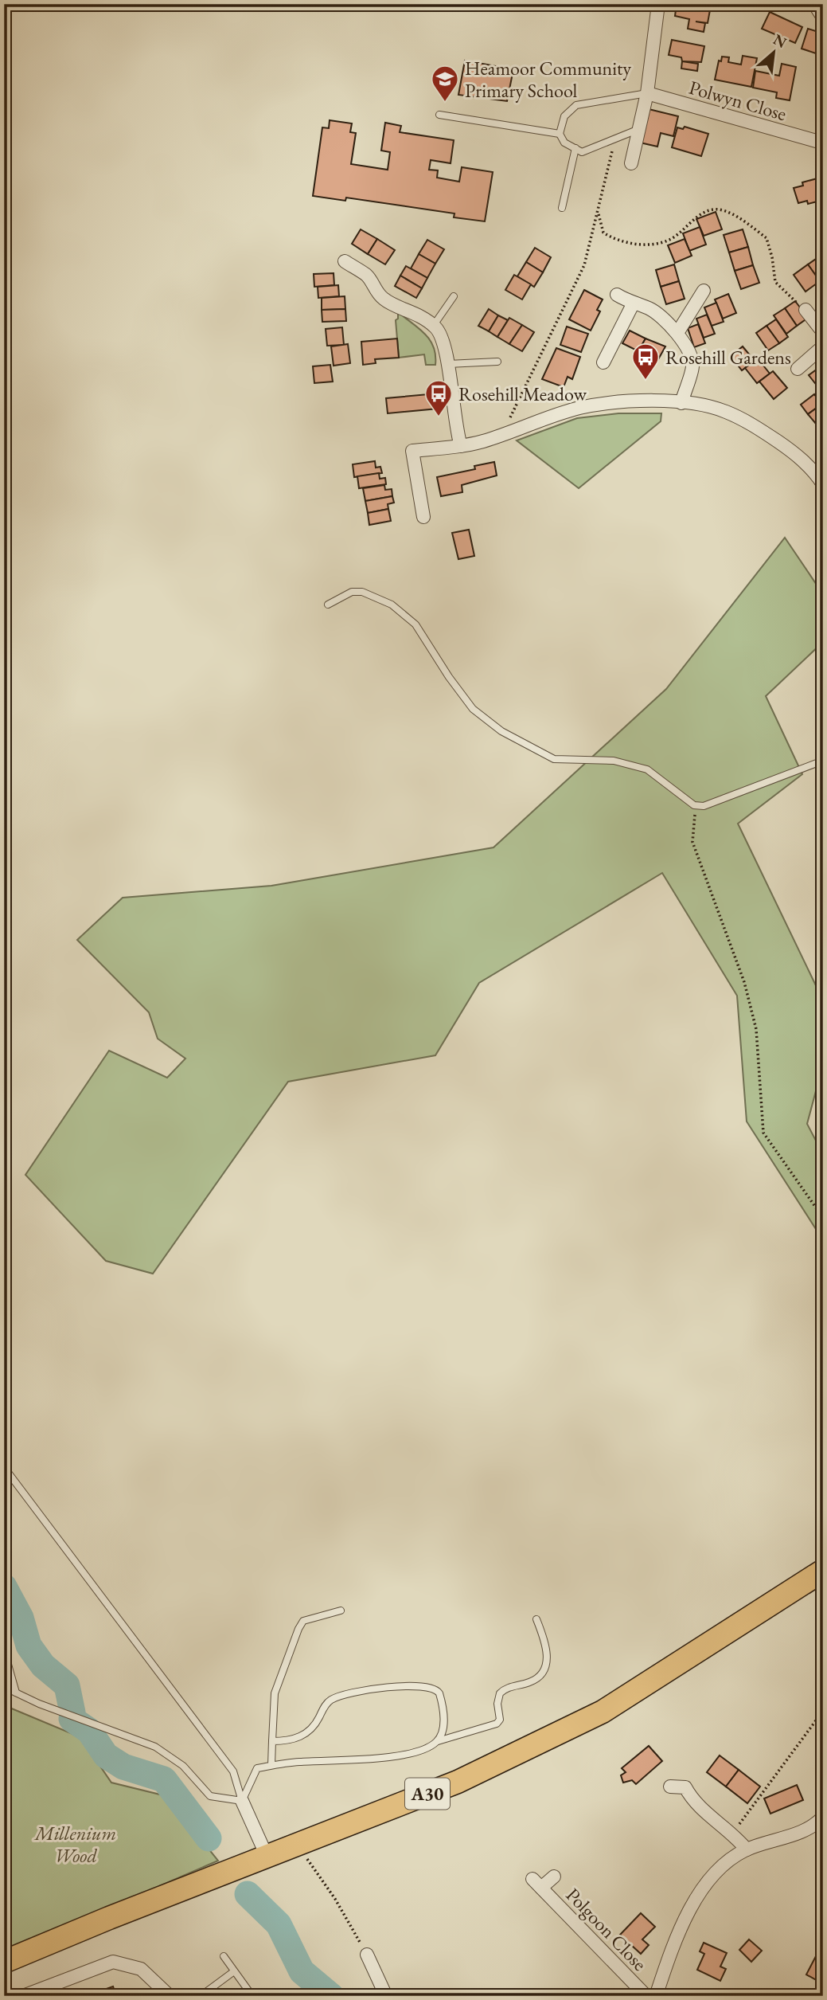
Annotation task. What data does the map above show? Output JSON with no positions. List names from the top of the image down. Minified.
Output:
{"streets":{"highway":["A30"],"street":["Polwyn Close","Polgoon Close"]},"parks":["Millenium Wood"],"places":{"school or university":["Heamoor Community Primary School"],"bus stop":["Rosehill Gardens","Rosehill Meadow"]},"north":"top right"}
